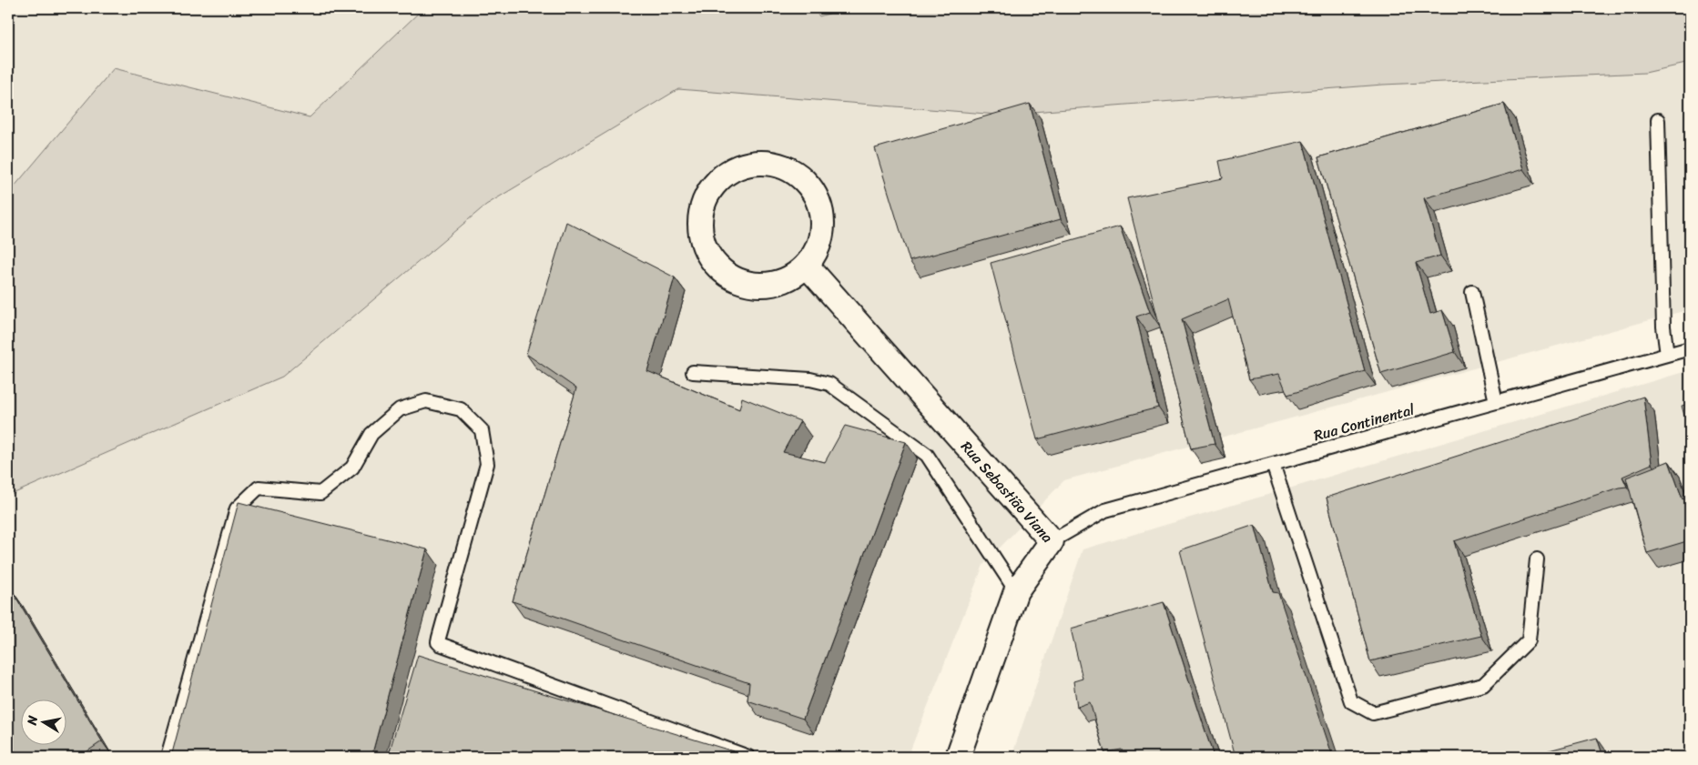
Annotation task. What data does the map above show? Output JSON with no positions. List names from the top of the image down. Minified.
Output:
{"streets":{"street":["Rua Sebastião Viana"],"lane":["Rua Continental"]},"crossings":[["Rua Continental","Rua Sebastião Viana"]],"north":"left"}
